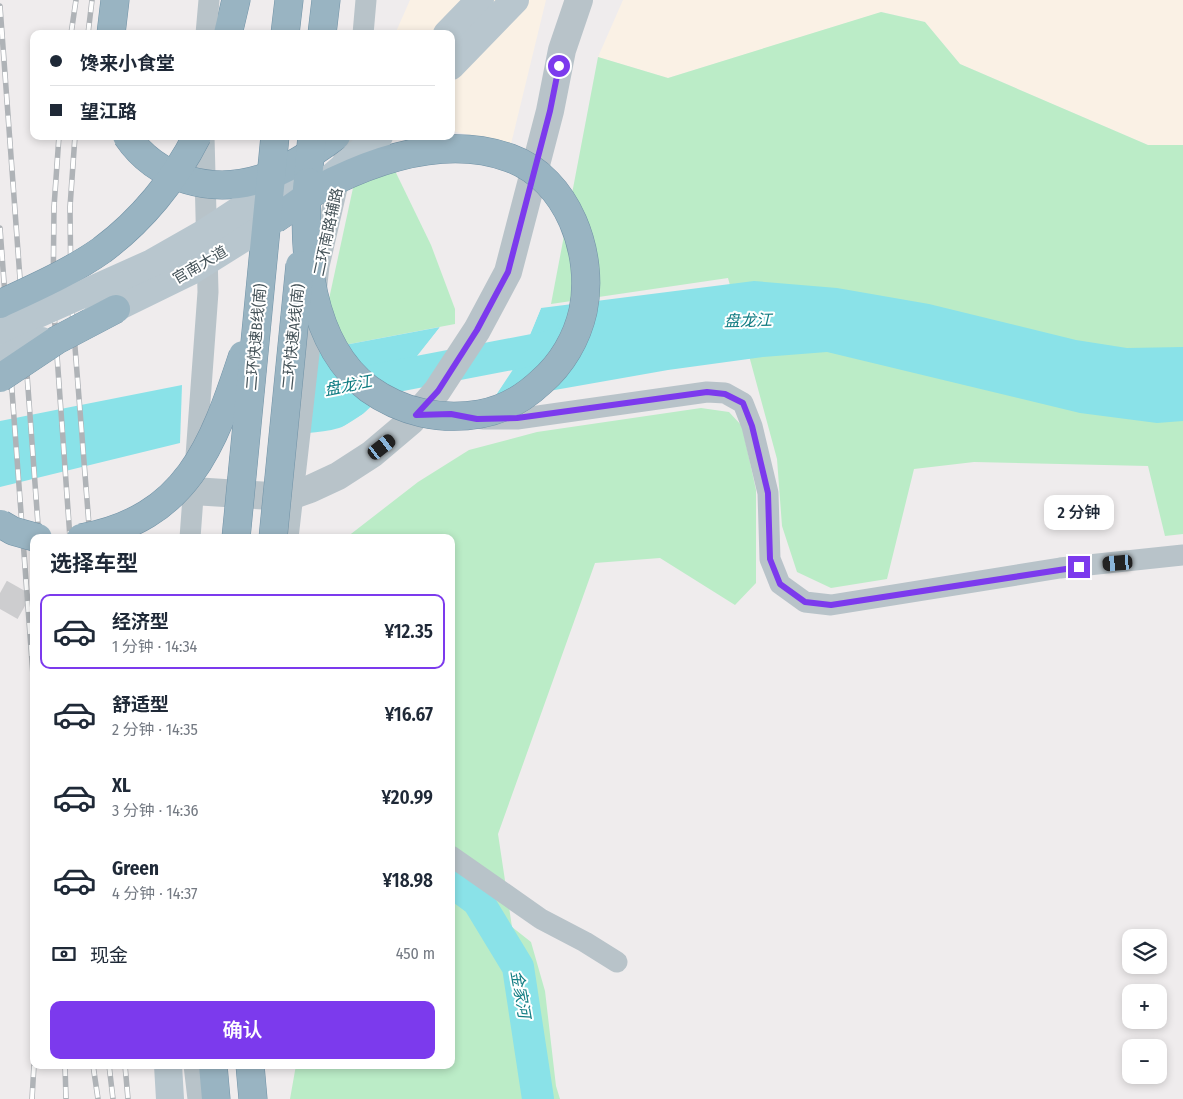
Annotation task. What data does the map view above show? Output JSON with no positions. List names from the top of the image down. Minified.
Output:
{"streets":{"highway":["二环快速B线(南)","二环快速A线(南)"],"main road":["官南大道"],"street":["二环南路辅路"]},"crossings":[["官南大道","二环快速B线(南)"]],"water":["盘龙江","金家河"],"page":{"banner":["馋来小食堂","望江路"],"bubble":"2 分钟","heading":"选择车型","list":[{"name":"经济型","note":"1 分钟 · 14:34","value":"¥12.35"},{"name":"舒适型","note":"2 分钟 · 14:35","value":"¥16.67"},{"name":"XL","note":"3 分钟 · 14:36","value":"¥20.99"},{"name":"Green","note":"4 分钟 · 14:37","value":"¥18.98"}],"pay":["现金","450 m"],"map_buttons":["+","−"],"buttons":"确认"}}
